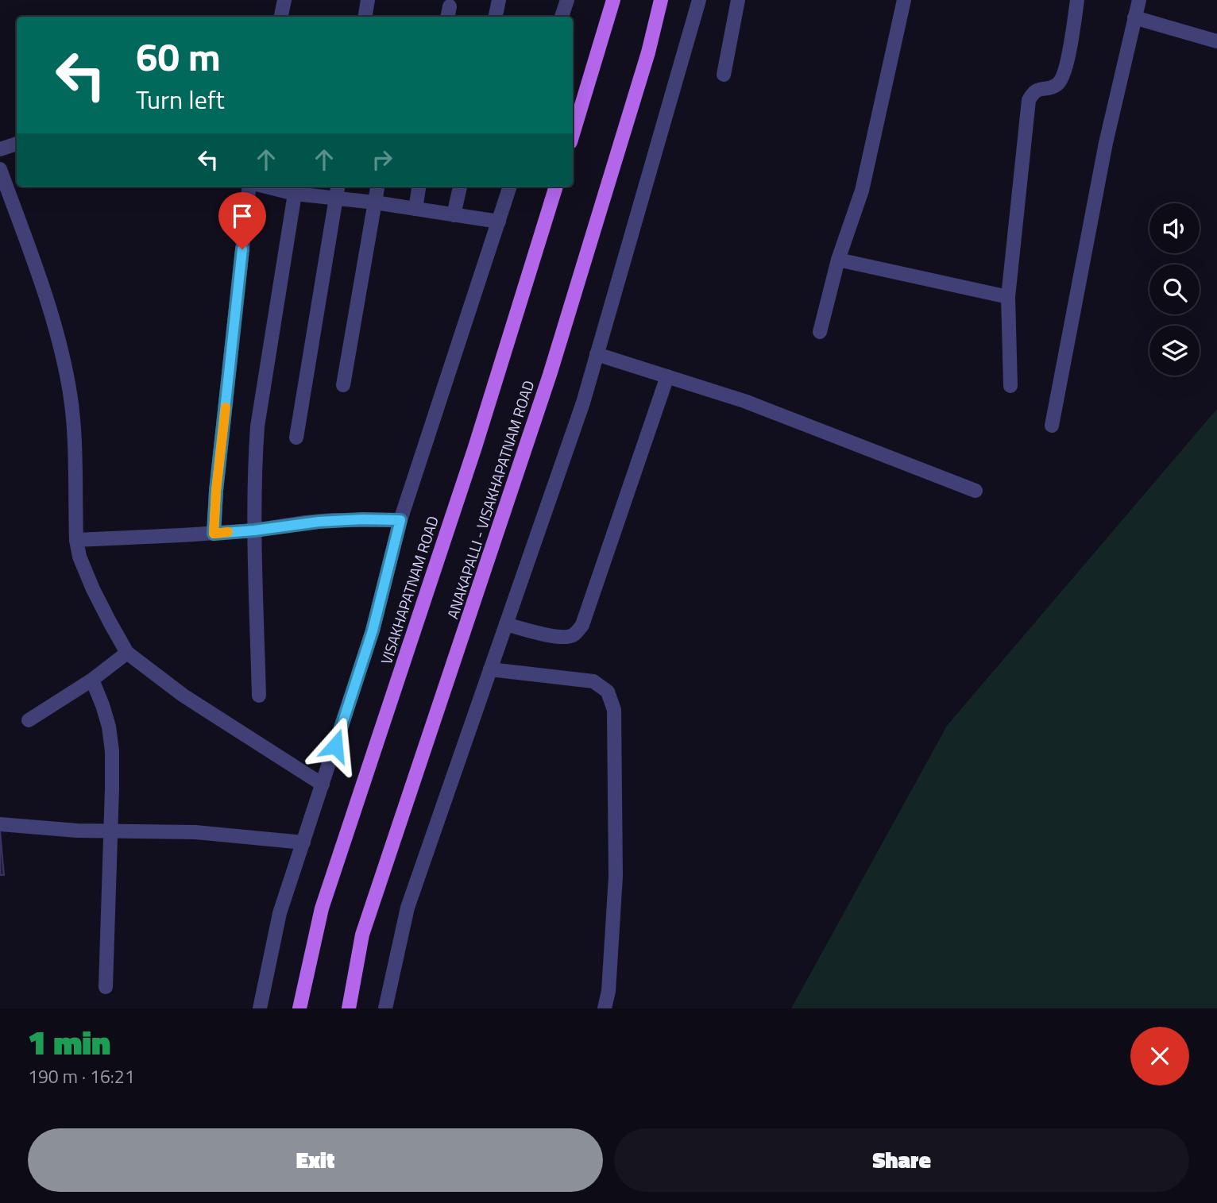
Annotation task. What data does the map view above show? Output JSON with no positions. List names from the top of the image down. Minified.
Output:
{"streets":{"main road":["ANAKAPALLI - VISAKHAPATNAM ROAD","VISAKHAPATNAM ROAD"]},"page":{"turn":["60 m","Turn left"],"heading":["1 min","190 m · 16:21"],"buttons":["Exit","Share"]}}
